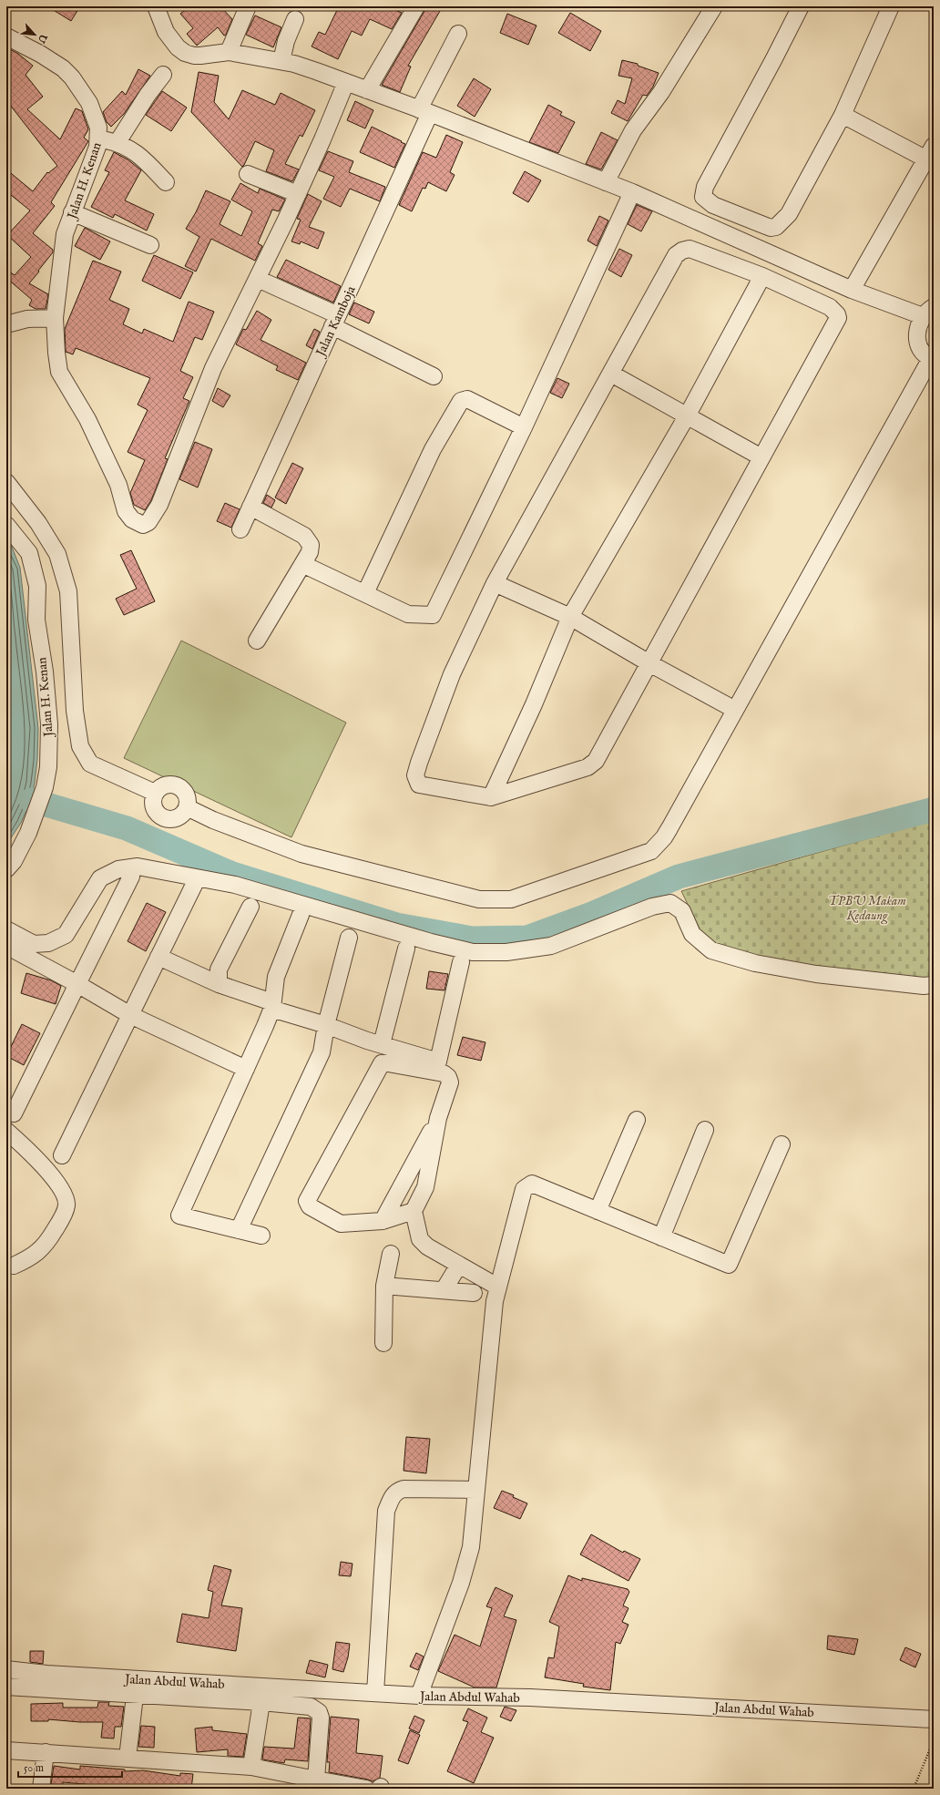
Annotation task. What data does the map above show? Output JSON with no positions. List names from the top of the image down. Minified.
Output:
{"streets":{"street":["Jalan H. Kenan","Jalan Kamboja","Jalan Abdul Wahab"]},"parks":["TPBU Makam Kedaung"],"scale_bar":"50 m","north":"bottom right"}
